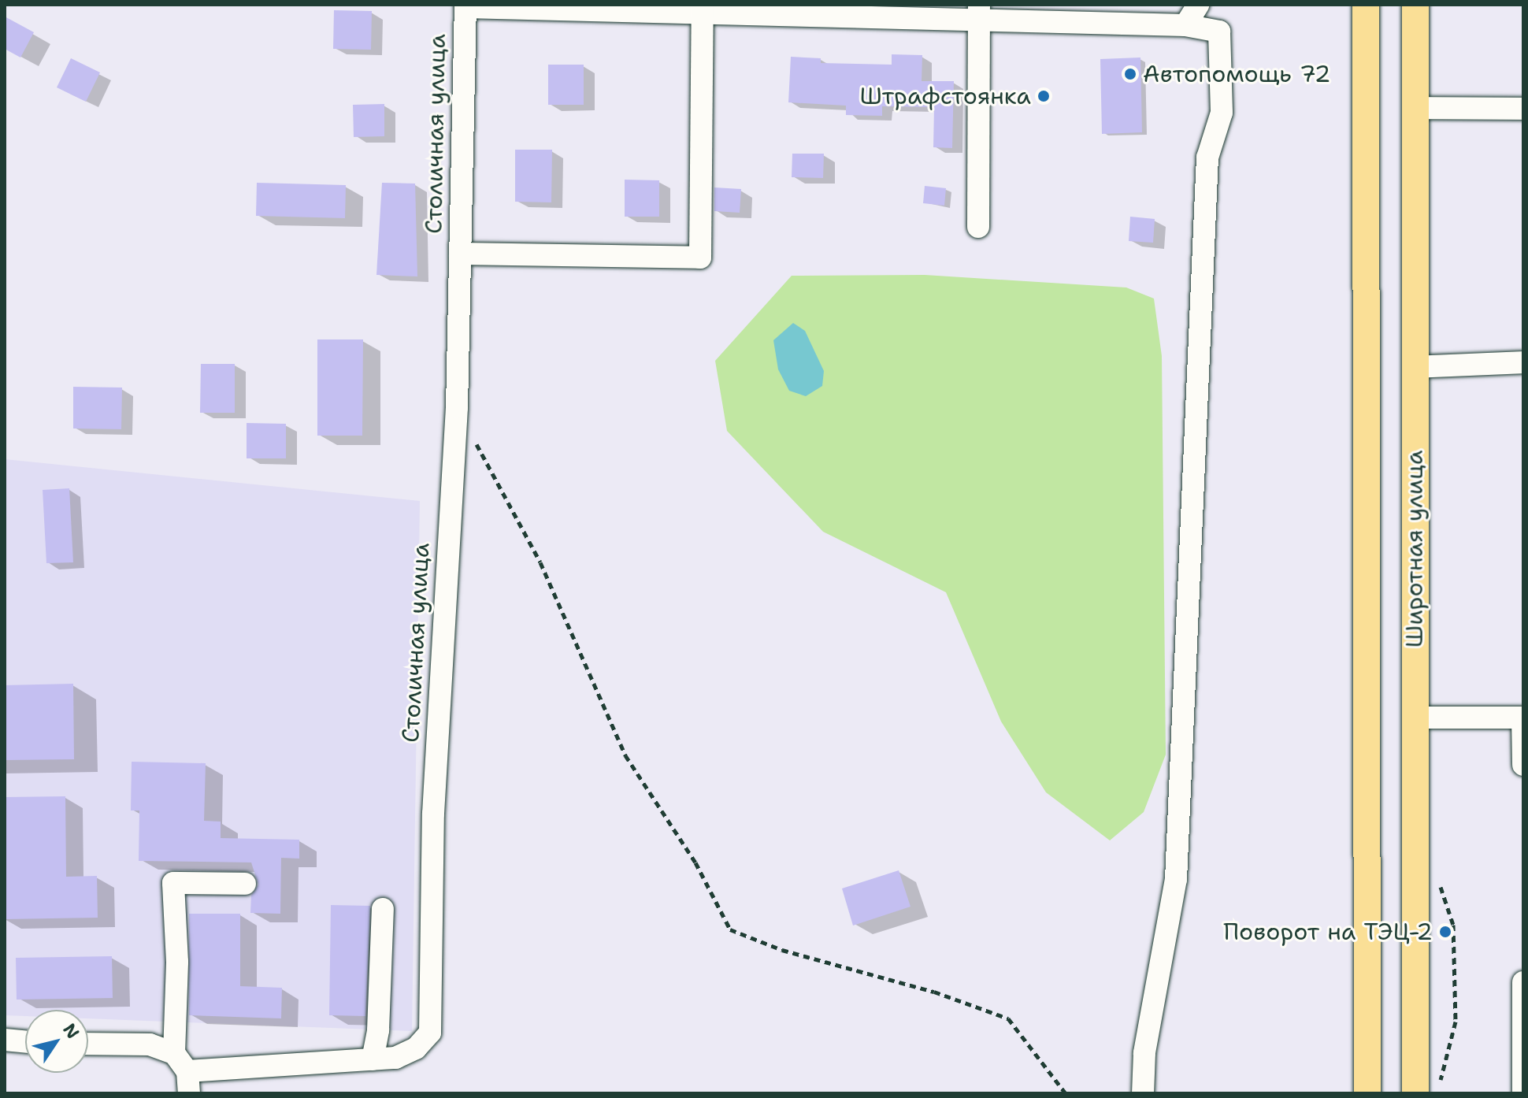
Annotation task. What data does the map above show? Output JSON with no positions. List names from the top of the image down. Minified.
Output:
{"streets":{"main road":["Широтная улица"],"street":["Столичная улица"]},"places":["Автопомощь 72","Штрафстоянка","Поворот на ТЭЦ-2"],"north":"top right"}
